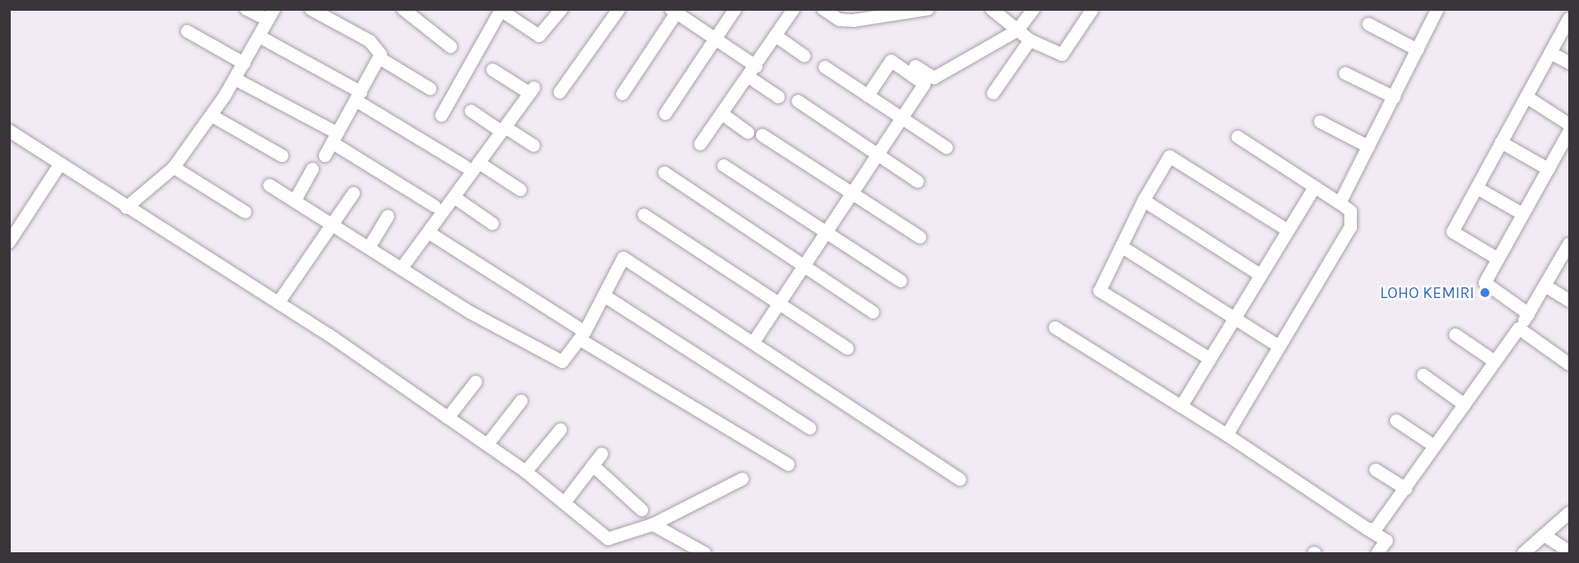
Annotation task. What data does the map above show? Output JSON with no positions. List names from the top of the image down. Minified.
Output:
{"places":["LOHO KEMIRI"]}
